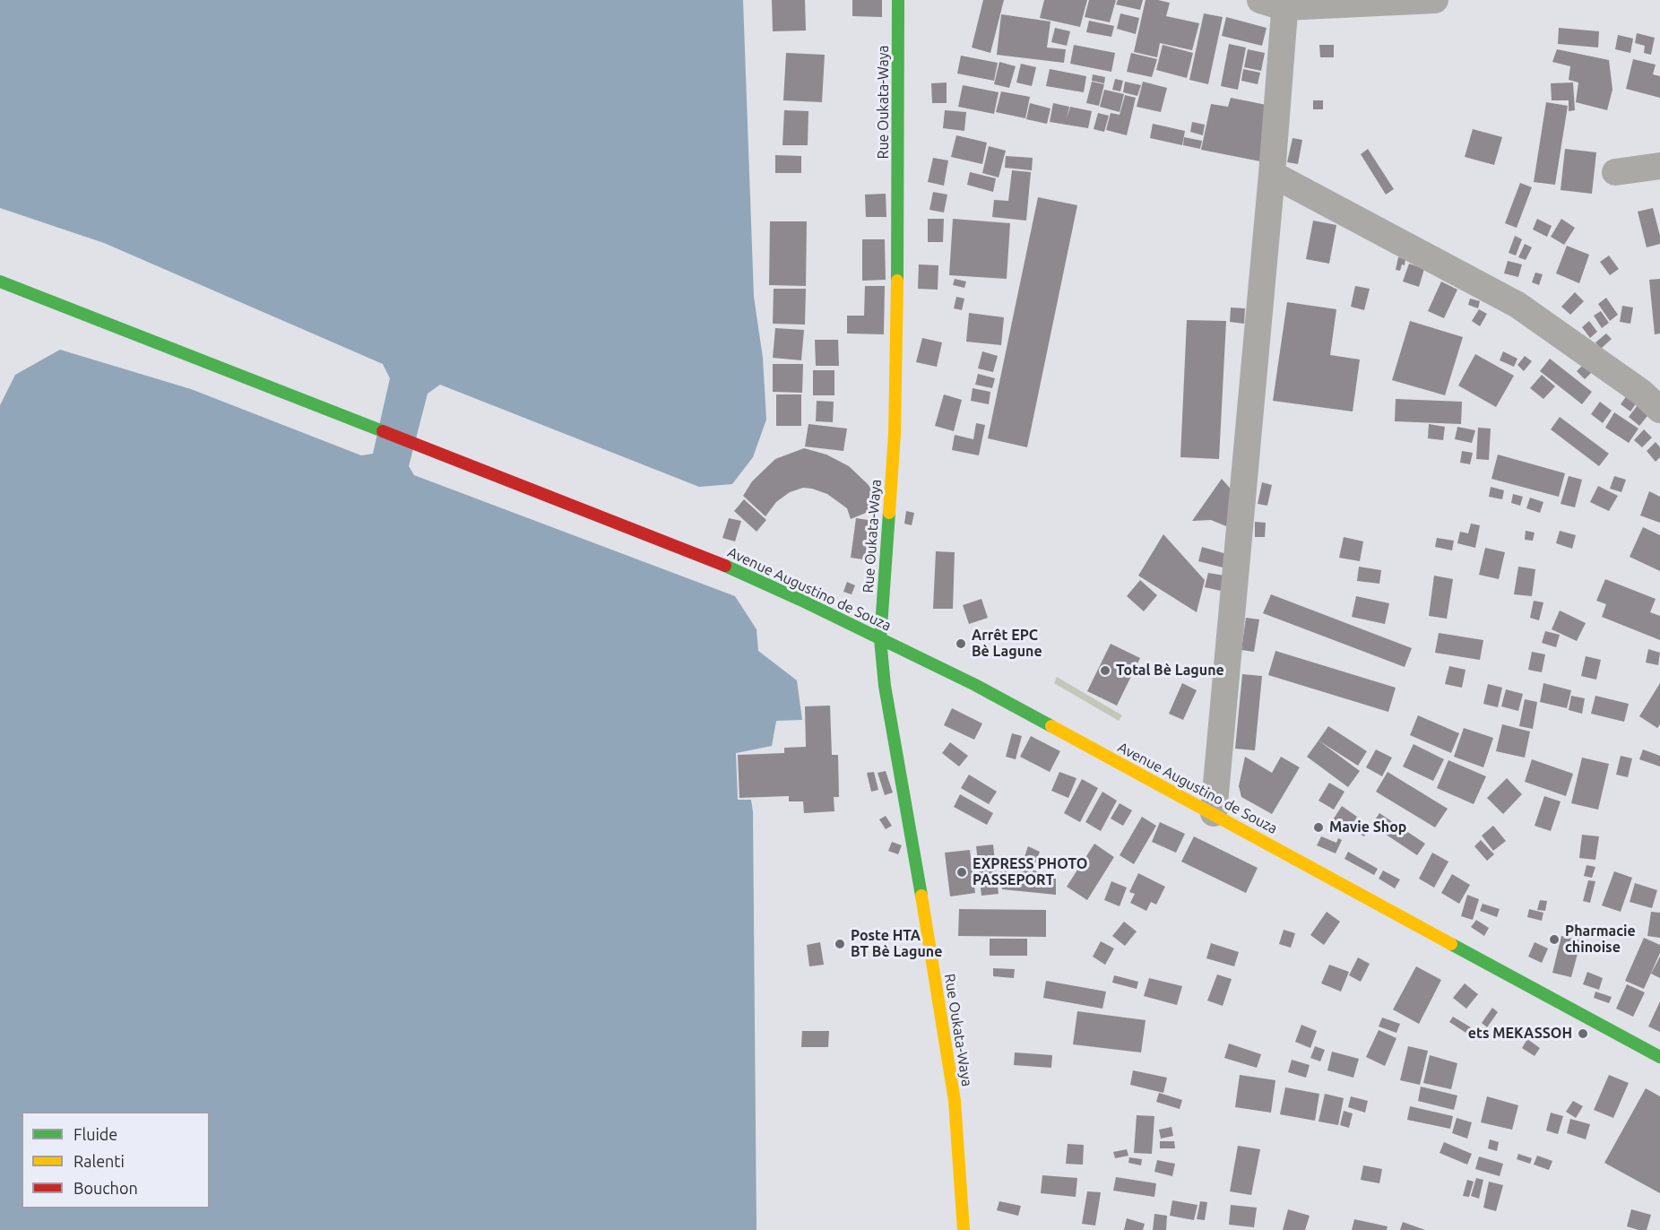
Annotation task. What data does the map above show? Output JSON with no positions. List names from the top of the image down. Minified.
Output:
{"streets":{"main road":["Rue Oukata-Waya","Avenue Augustino de Souza"]},"crossings":[["Rue Oukata-Waya","Avenue Augustino de Souza"]],"places":["Arrêt EPC Bè Lagune","Total Bè Lagune","Mavie Shop","EXPRESS PHOTO PASSEPORT","Pharmacie chinoise","Poste HTA BT Bè Lagune","ets MEKASSOH"],"legend":["Fluide","Ralenti","Bouchon"]}
